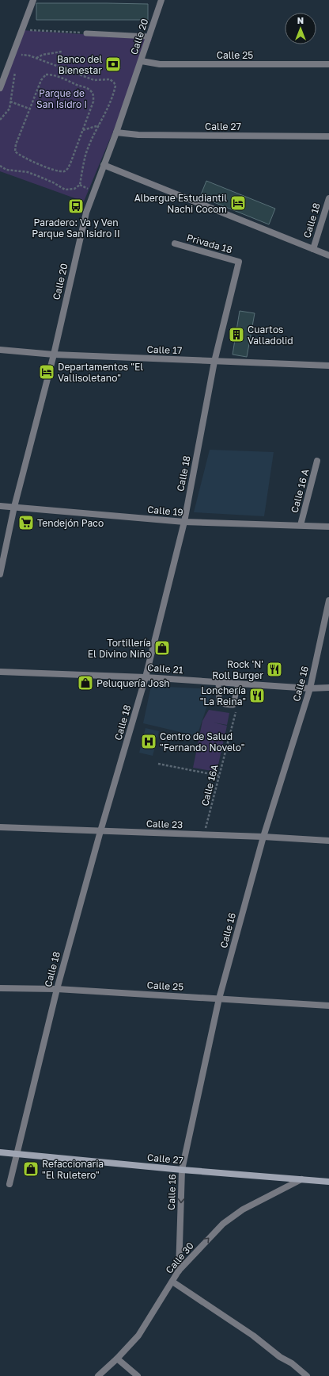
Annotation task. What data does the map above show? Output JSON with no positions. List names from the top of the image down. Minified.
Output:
{"streets":{"main road":["Calle 27"],"street":["Calle 20","Calle 25","Calle 18","Privada 18","Calle 17","Calle 16 A","Calle 19","Calle 21","Calle 16","Calle 23","Calle 30"],"path":["Calle 16A"]},"crossings":[["Calle 20","Calle 25"],["Calle 20","Calle 27"],["Calle 20","Calle 17"],["Calle 20","Calle 19"],["Calle 25","Calle 18"],["Calle 25","Calle 16"],["Calle 27","Calle 18"],["Calle 27","Calle 16"],["Calle 27","Calle 30"],["Calle 18","Privada 18"],["Calle 18","Calle 17"],["Calle 18","Calle 19"],["Calle 18","Calle 21"],["Calle 18","Calle 23"],["Calle 16 A","Calle 19"],["Calle 21","Calle 16"],["Calle 16","Calle 23"],["Calle 16","Calle 30"],["Calle 16A","Calle 23"]],"one_way":["Calle 30"],"parks":["Parque de San Isidro I"],"places":{"bank":["Banco del Bienestar"],"hotel":["Albergue Estudiantil Nachi Cocom","Departamentos \"El Vallisoletano\""],"bus stop":["Paradero: Va y Ven Parque San Isidro II"],"building":["Cuartos Valladolid"],"supermarket":["Tendejón Paco"],"shop":["Tortillería El Divino Niño","Peluquería Josh","Refaccionaria \"El Ruletero\""],"restaurant":["Rock 'N' Roll Burger","Lonchería \"La Reina\""],"hospital":["Centro de Salud \"Fernando Novelo\""]},"north":"top"}
